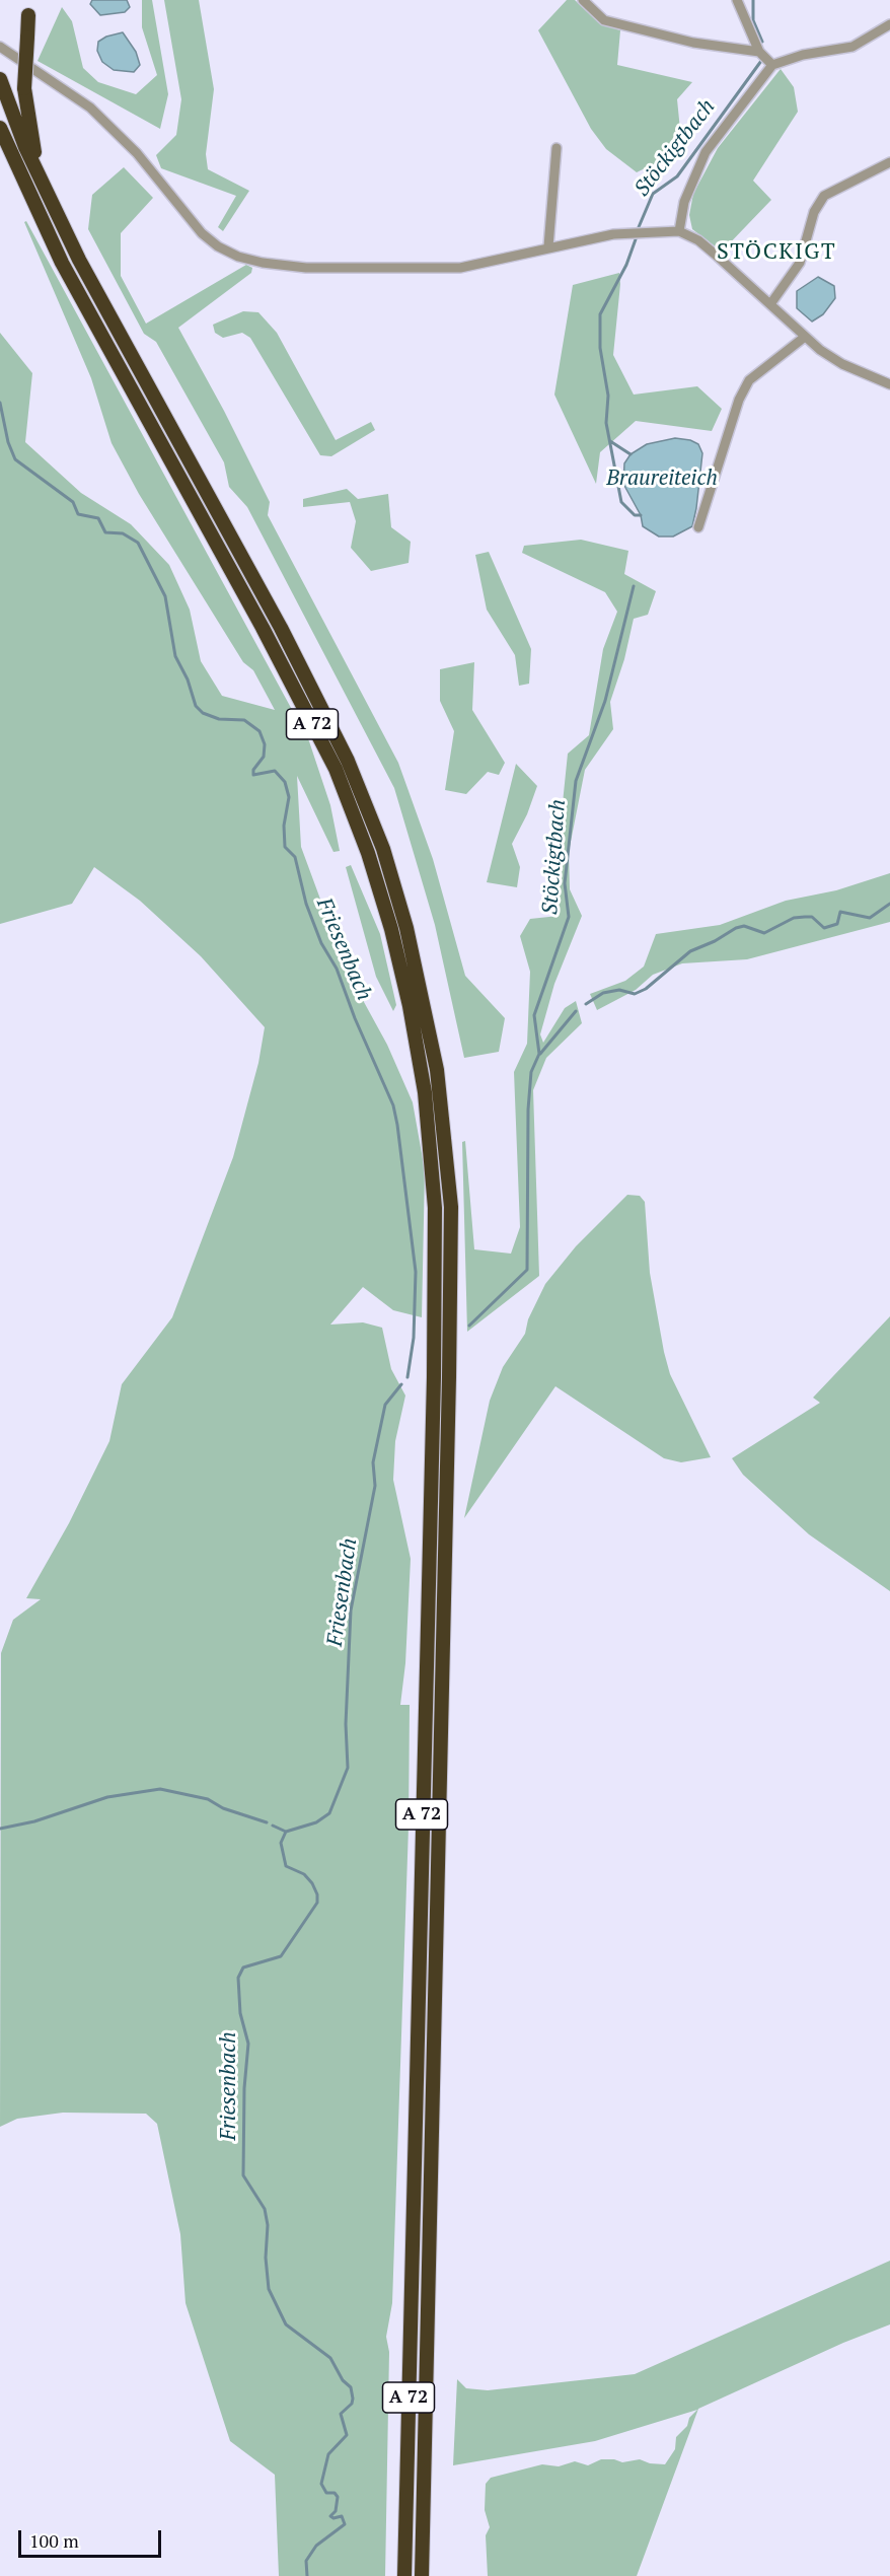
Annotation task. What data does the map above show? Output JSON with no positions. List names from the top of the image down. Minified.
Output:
{"streets":{"highway":["A 72"]},"districts":["STÖCKIGT"],"water":["Stöckigtbach","Braureiteich","Friesenbach"],"scale_bar":"100 m"}
